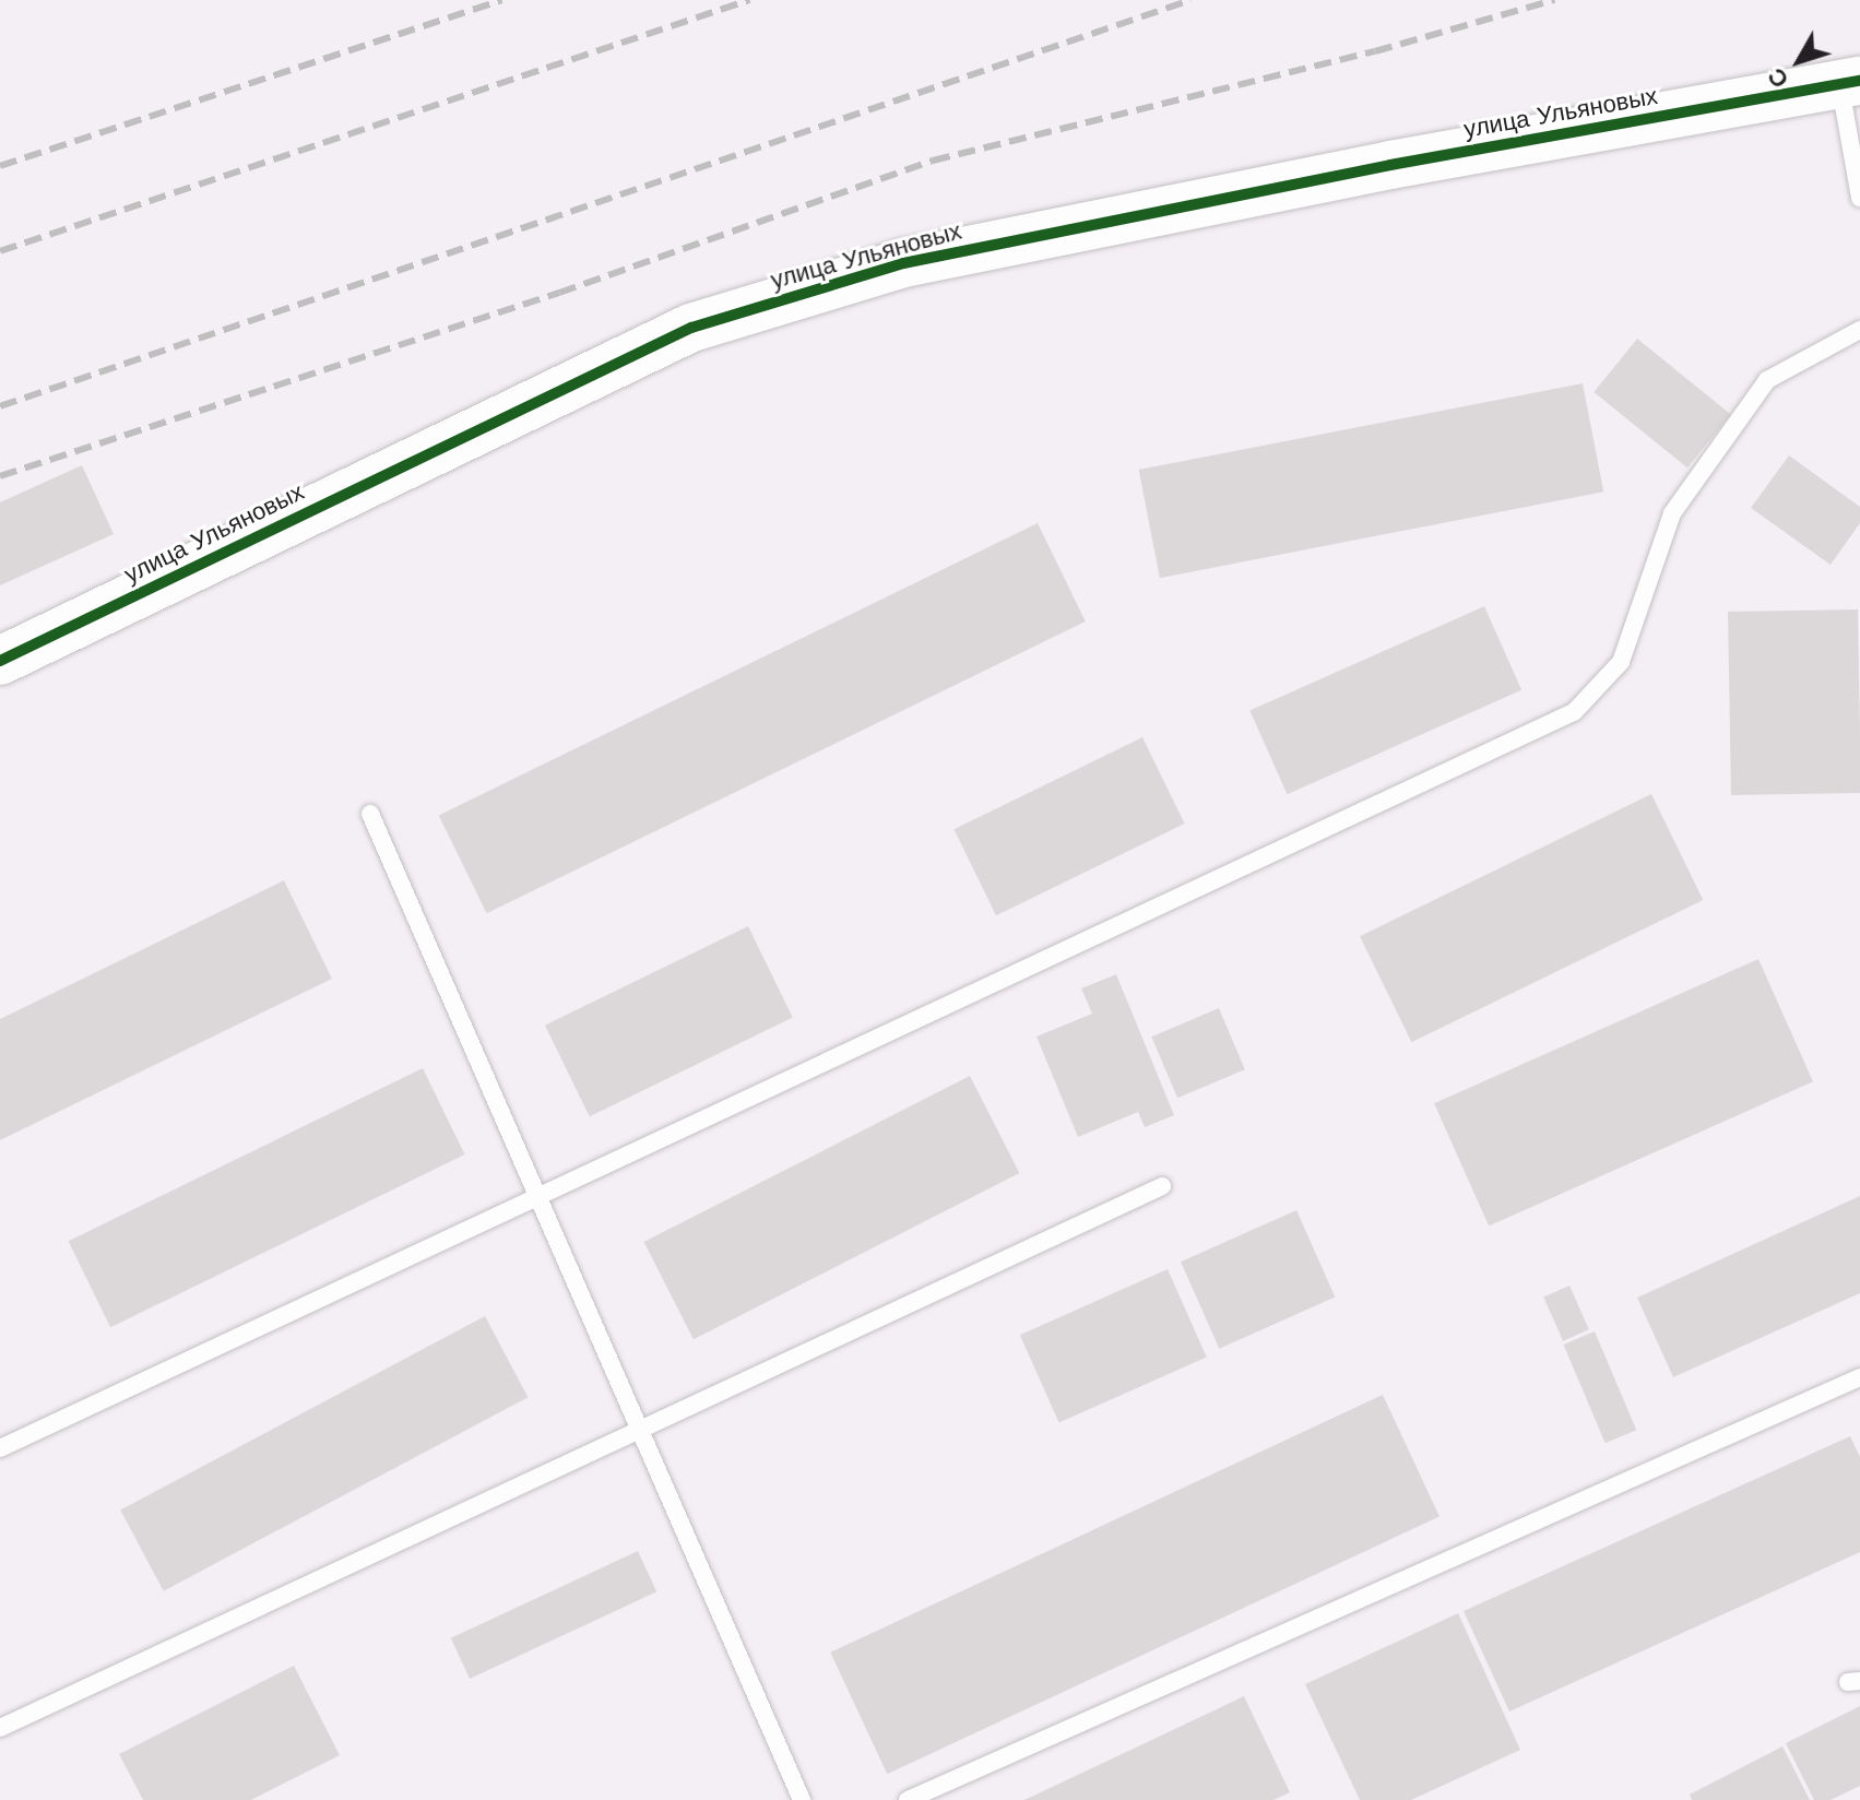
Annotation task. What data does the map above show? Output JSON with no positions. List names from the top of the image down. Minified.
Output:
{"streets":{"street":["улица Ульяновых"]},"north":"bottom left"}
